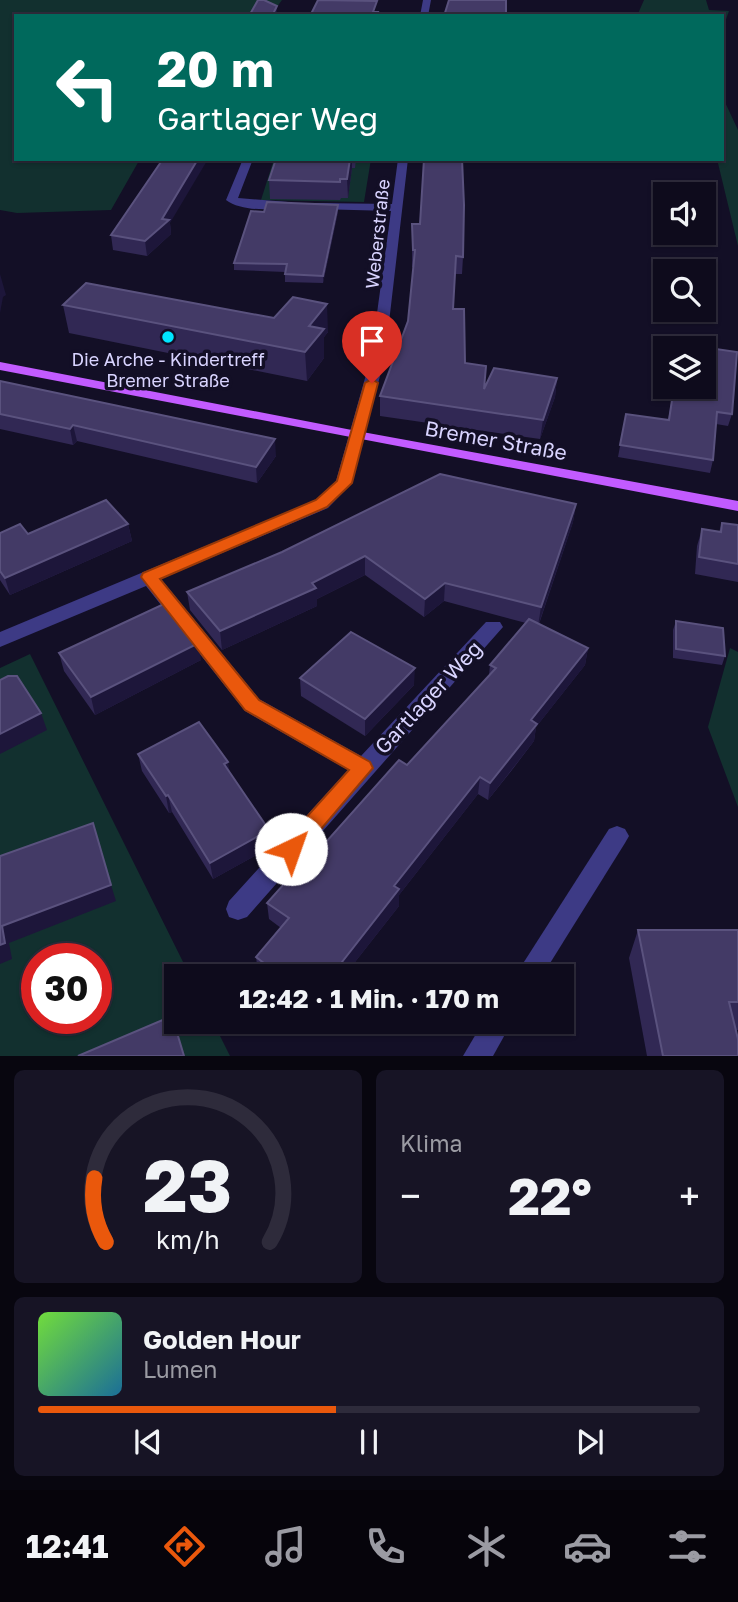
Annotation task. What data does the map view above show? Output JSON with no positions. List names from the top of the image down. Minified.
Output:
{"streets":{"main road":["Bremer Straße"],"street":["Weberstraße","Gartlager Weg"]},"crossings":[["Weberstraße","Bremer Straße"]],"places":["Die Arche - Kindertreff Bremer Straße"],"page":{"turn":["20 m","Gartlager Weg"],"limit":"30","trip":"12:42 · 1 Min. · 170 m","tile":"Klima","heat":["−","22°","+"],"song":["Golden Hour","Lumen"],"tabs":"12:41","gauge":["23","km/h"]}}
